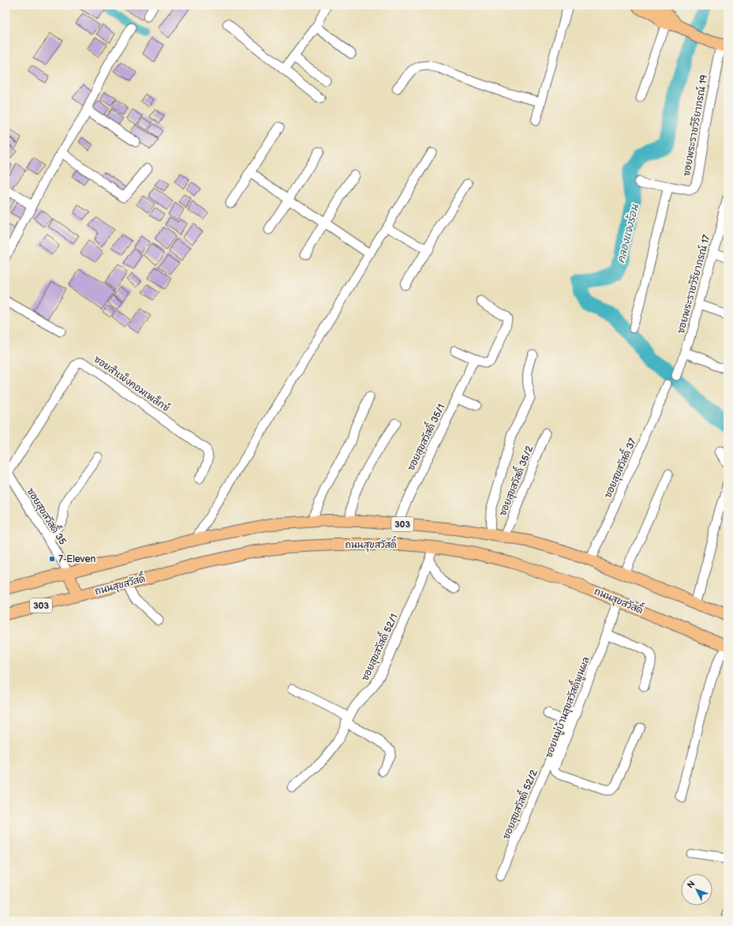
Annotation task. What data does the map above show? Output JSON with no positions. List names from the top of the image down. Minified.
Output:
{"streets":{"main road":["303","ถนนสุขสวัสดิ์"],"street":["ซอยพระราชวิริยาภรณ์ 19","ซอยพระราชวิริยาภรณ์ 17","ซอยสำเพ็งคอมเพล็กซ์","ซอยสุขสวัสดิ์ 35/1","ซอยสุขสวัสดิ์ 37","ซอยสุขสวัสดิ์ 35/2","ซอยสุขสวัสดิ์ 35","ซอยสุขสวัสดิ์ 52/1","ซอยหมู่บ้านสุขสวัสดิ์พูนผล","ซอยสุขสวัสดิ์ 52/2"]},"crossings":[["ซอยสำเพ็งคอมเพล็กซ์","ซอยสุขสวัสดิ์ 35"],["ซอยสุขสวัสดิ์ 35/1","303"],["ซอยสุขสวัสดิ์ 37","303"],["ซอยสุขสวัสดิ์ 35/2","303"],["ซอยสุขสวัสดิ์ 35","303"],["ถนนสุขสวัสดิ์","ซอยสุขสวัสดิ์ 52/1"],["ถนนสุขสวัสดิ์","ซอยหมู่บ้านสุขสวัสดิ์พูนผล"],["ถนนสุขสวัสดิ์","ซอยสุขสวัสดิ์ 52/2"],["ซอยหมู่บ้านสุขสวัสดิ์พูนผล","ซอยสุขสวัสดิ์ 52/2"]],"water":["คลองแจงร้อน"],"places":["7-Eleven"],"north":"top left"}
